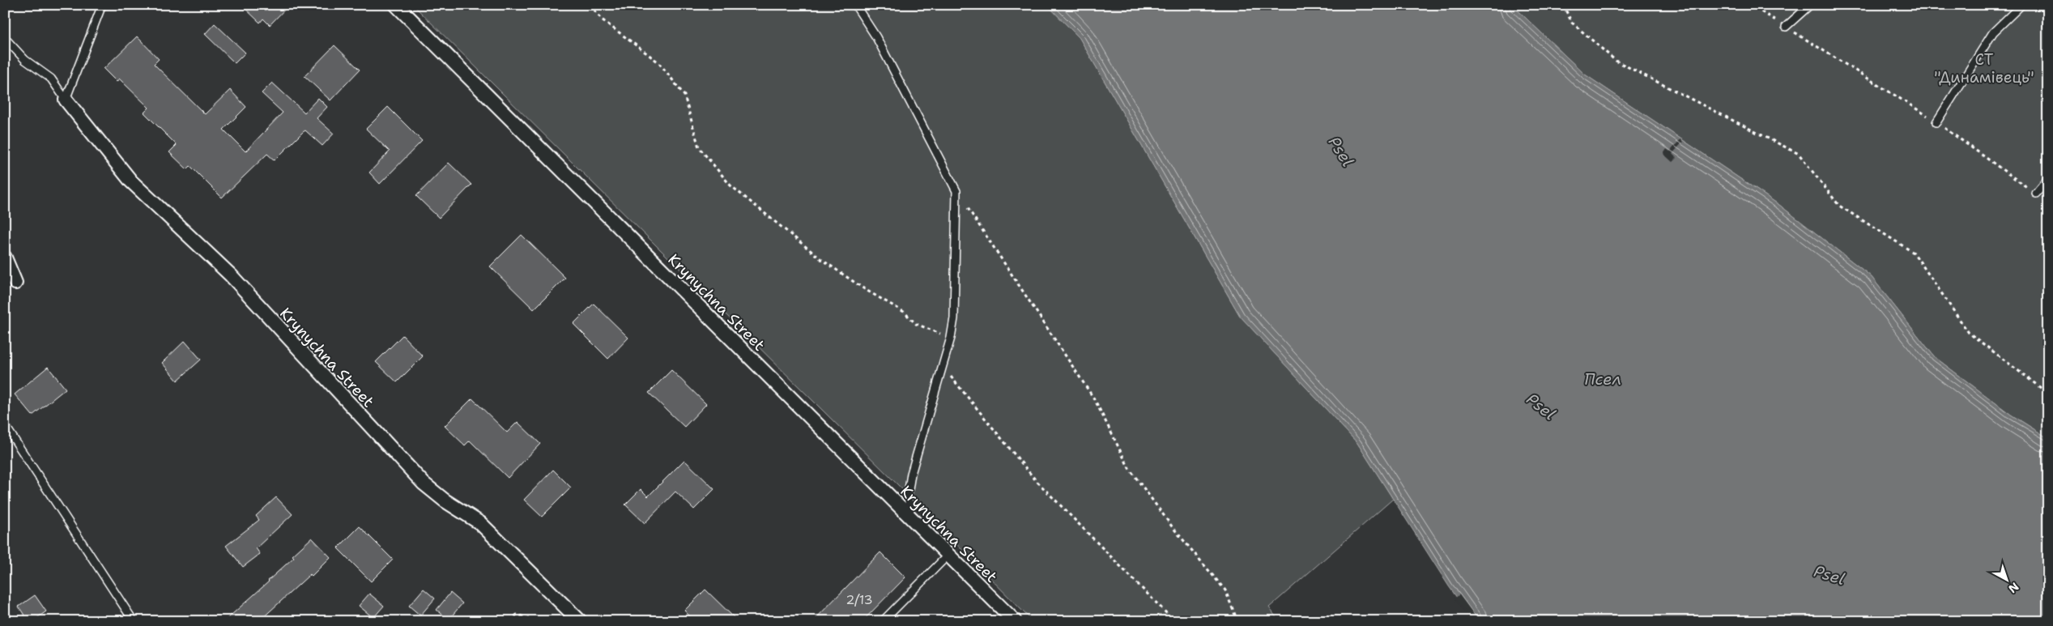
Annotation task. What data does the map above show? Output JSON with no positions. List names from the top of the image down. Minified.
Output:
{"streets":{"street":["Krynychna Street"]},"water":["Psel","Псел"],"parks":["СТ \"Динамівець\""],"house_numbers":["2/13"],"north":"bottom right"}
